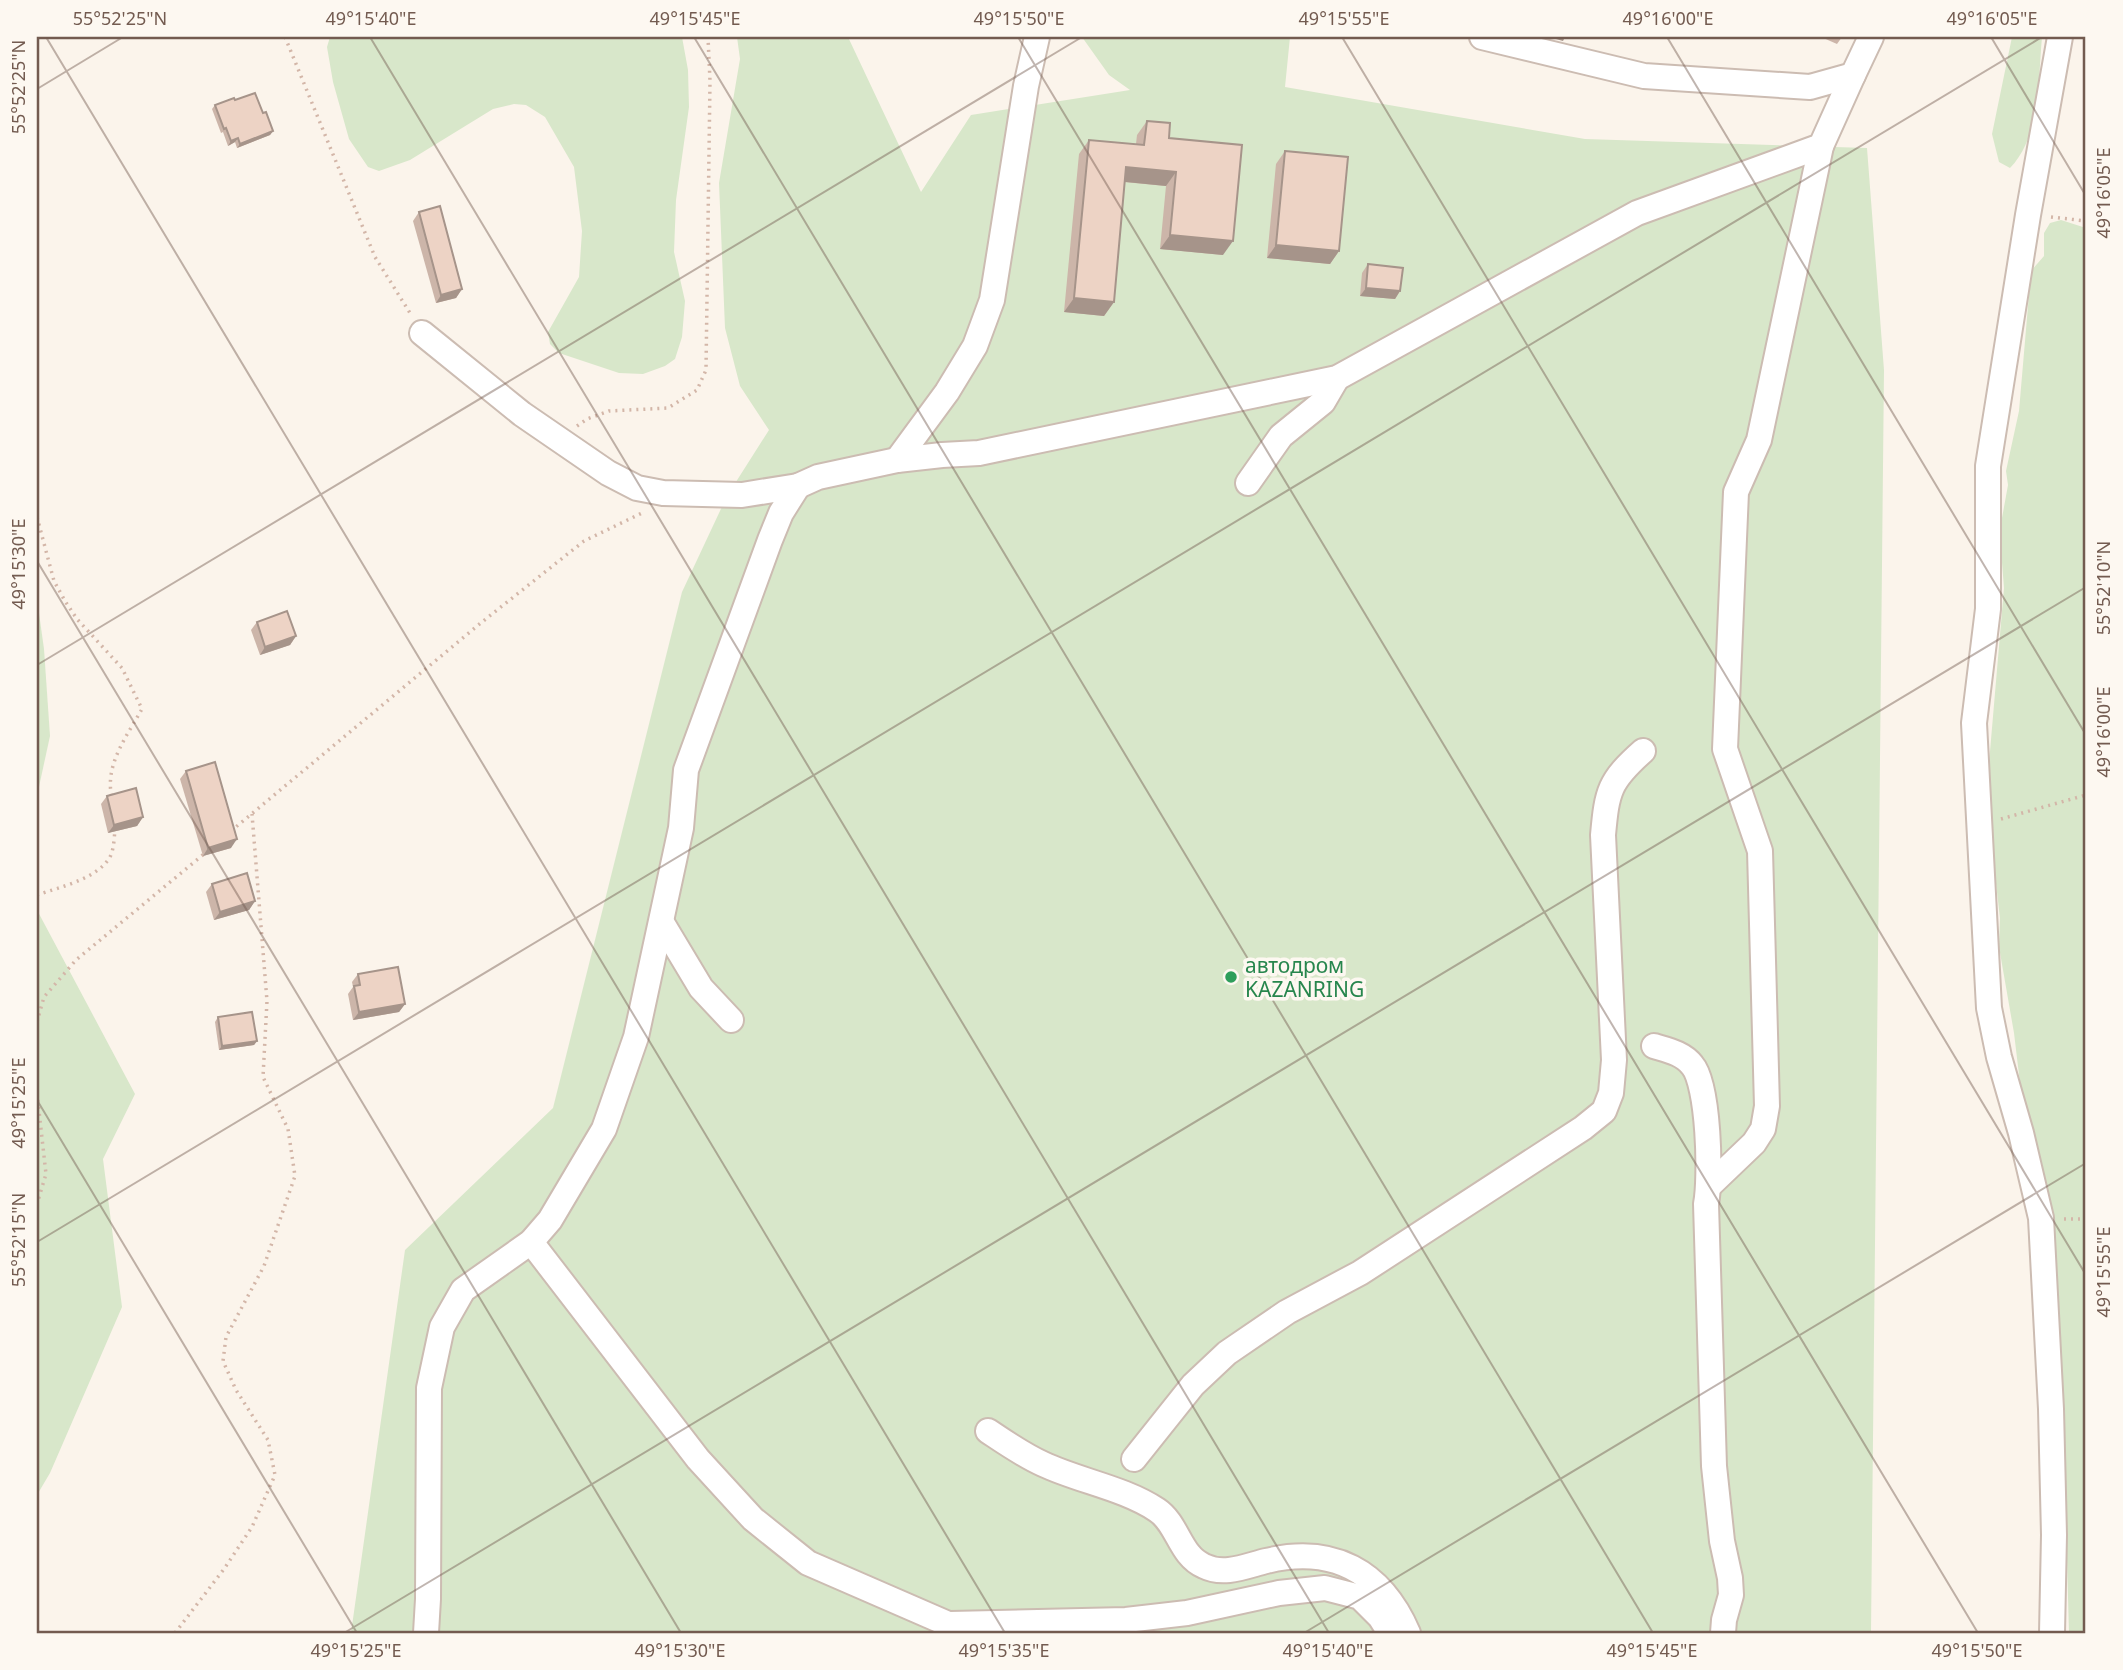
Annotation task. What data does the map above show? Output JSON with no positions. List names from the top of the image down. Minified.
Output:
{"places":["автодром KAZANRING"],"coordinates":["55°52'25\"N","49°15'40\"E","49°15'45\"E","49°15'50\"E","49°15'55\"E","49°16'00\"E","49°16'05\"E","49°15'30\"E","55°52'10\"N","49°15'25\"E","55°52'15\"N","49°15'35\"E"]}
